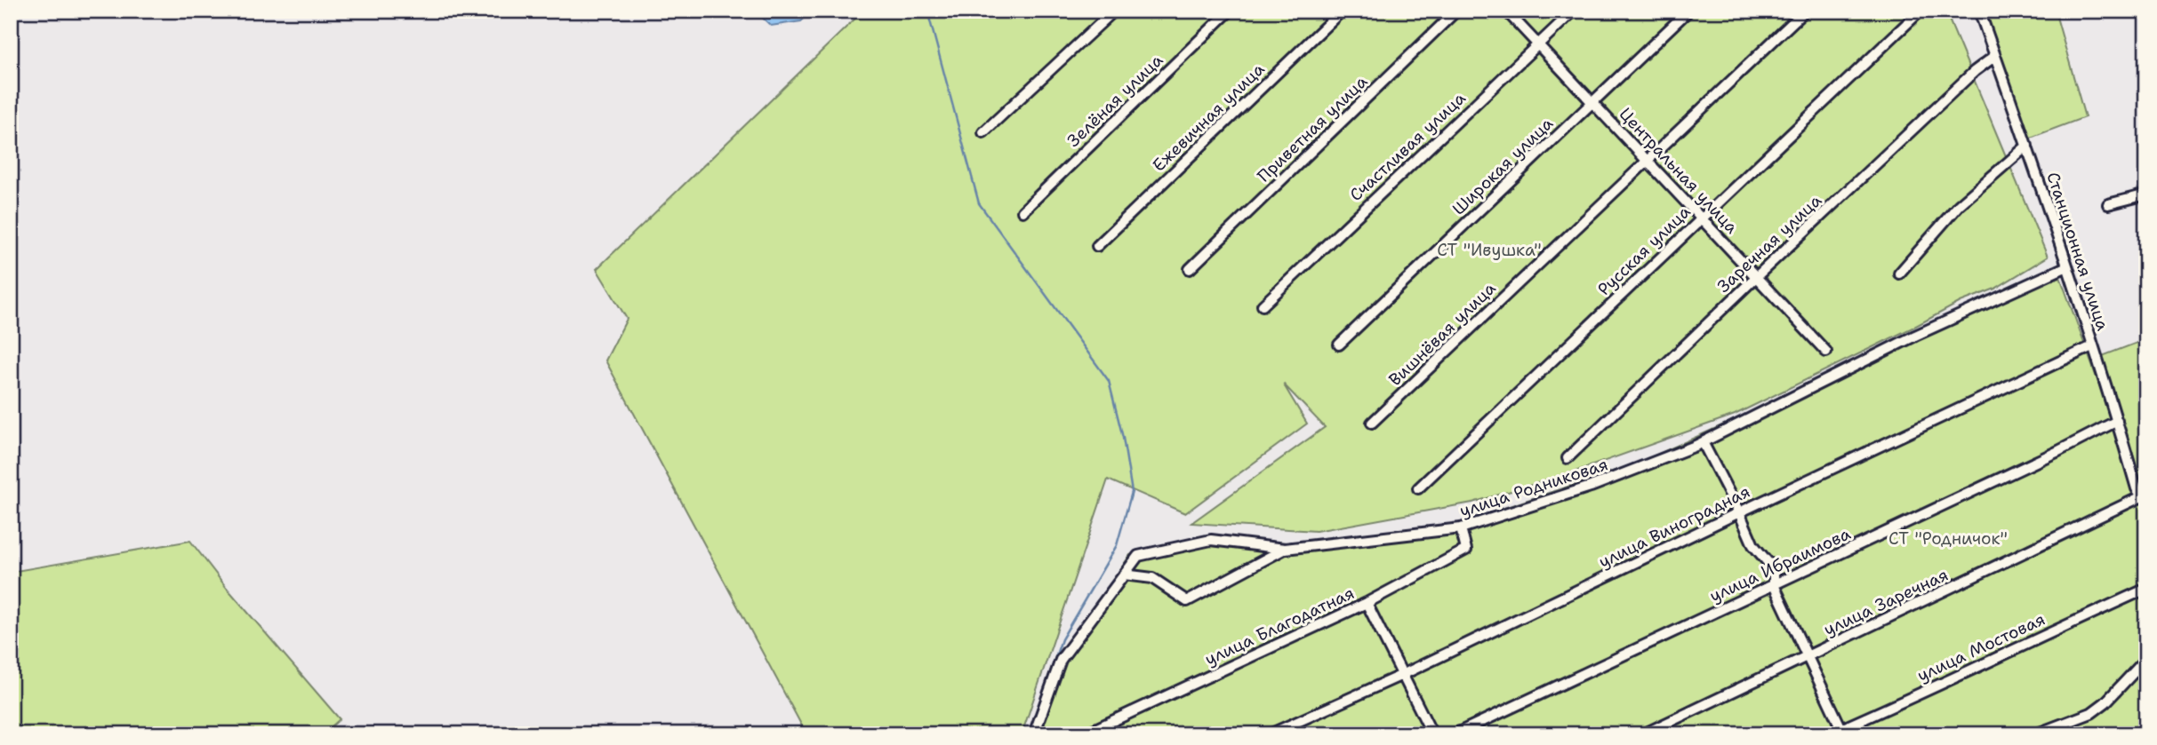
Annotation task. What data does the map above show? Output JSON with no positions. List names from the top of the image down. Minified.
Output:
{"streets":{"street":["Зелёная улица","Ежевичная улица","Приветная улица","Счастливая улица","Широкая улица","Центральная улица","Заречная улица","Русская улица","Станционная улица","Вишнёвая улица","улица Родниковая","улица Виноградная","улица Ибраимова","улица Заречная","улица Благодатная","улица Мостовая"]},"crossings":[["Счастливая улица","Центральная улица"],["Широкая улица","Центральная улица"],["Центральная улица","Заречная улица"],["Центральная улица","Русская улица"],["Центральная улица","Вишнёвая улица"],["Заречная улица","Станционная улица"],["Станционная улица","улица Родниковая"],["Станционная улица","улица Виноградная"],["Станционная улица","улица Ибраимова"],["Станционная улица","улица Заречная"],["улица Родниковая","улица Благодатная"]],"parks":["СТ \"Ивушка\"","СТ \"Родничок\""]}
